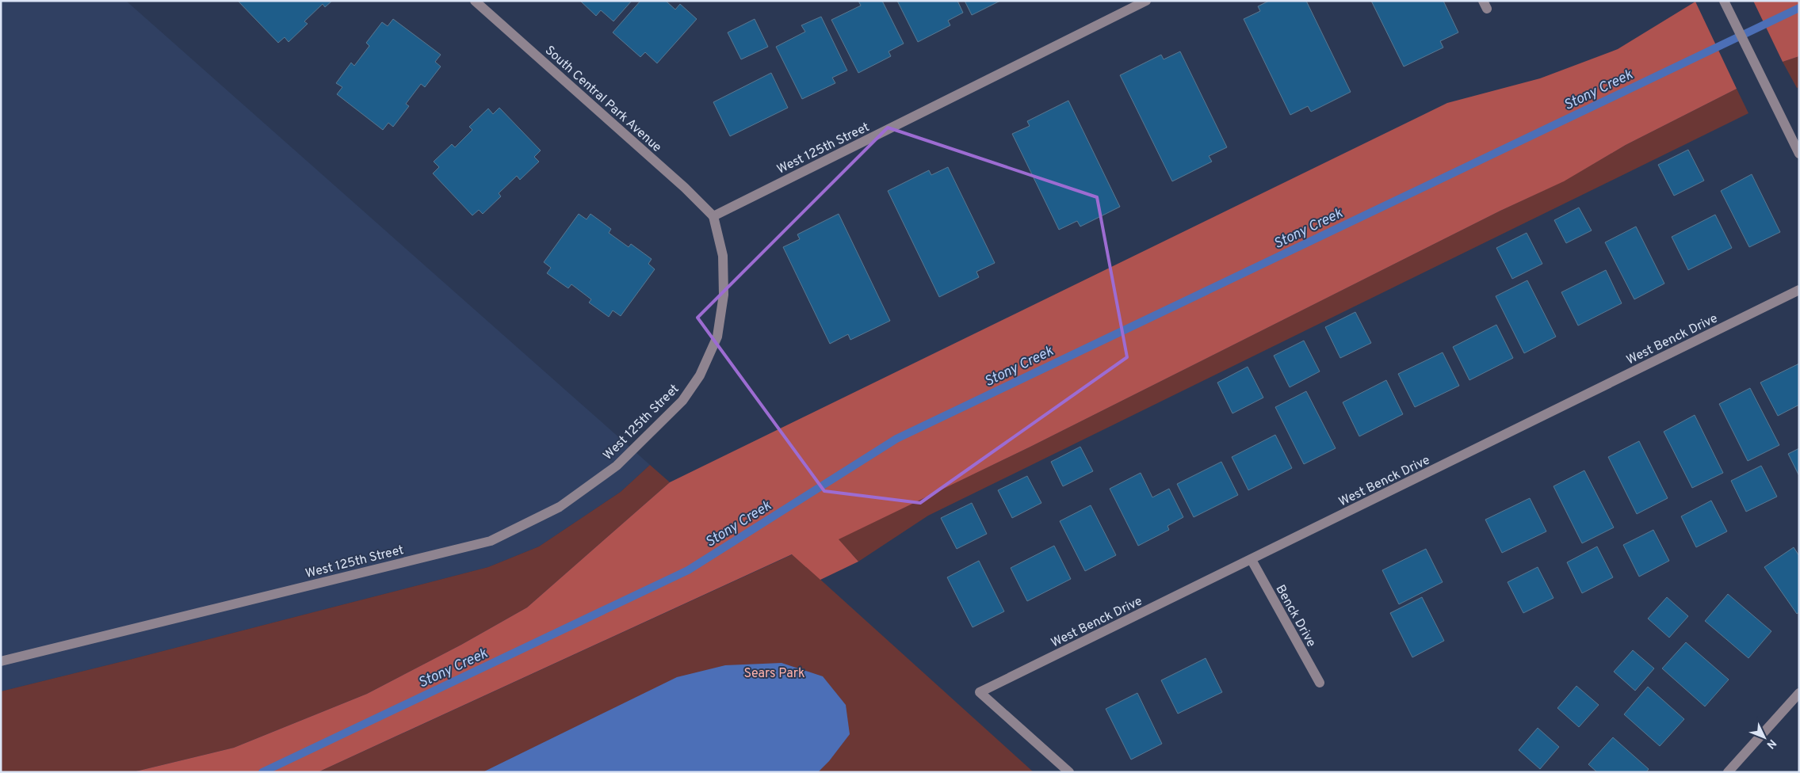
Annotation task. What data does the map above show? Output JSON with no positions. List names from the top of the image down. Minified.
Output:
{"streets":{"street":["South Central Park Avenue","West 125th Street","West Benck Drive","Benck Drive"]},"crossings":[["South Central Park Avenue","West 125th Street"],["West Benck Drive","Benck Drive"]],"water":["Stony Creek"],"parks":["Sears Park"],"north":"bottom right"}
